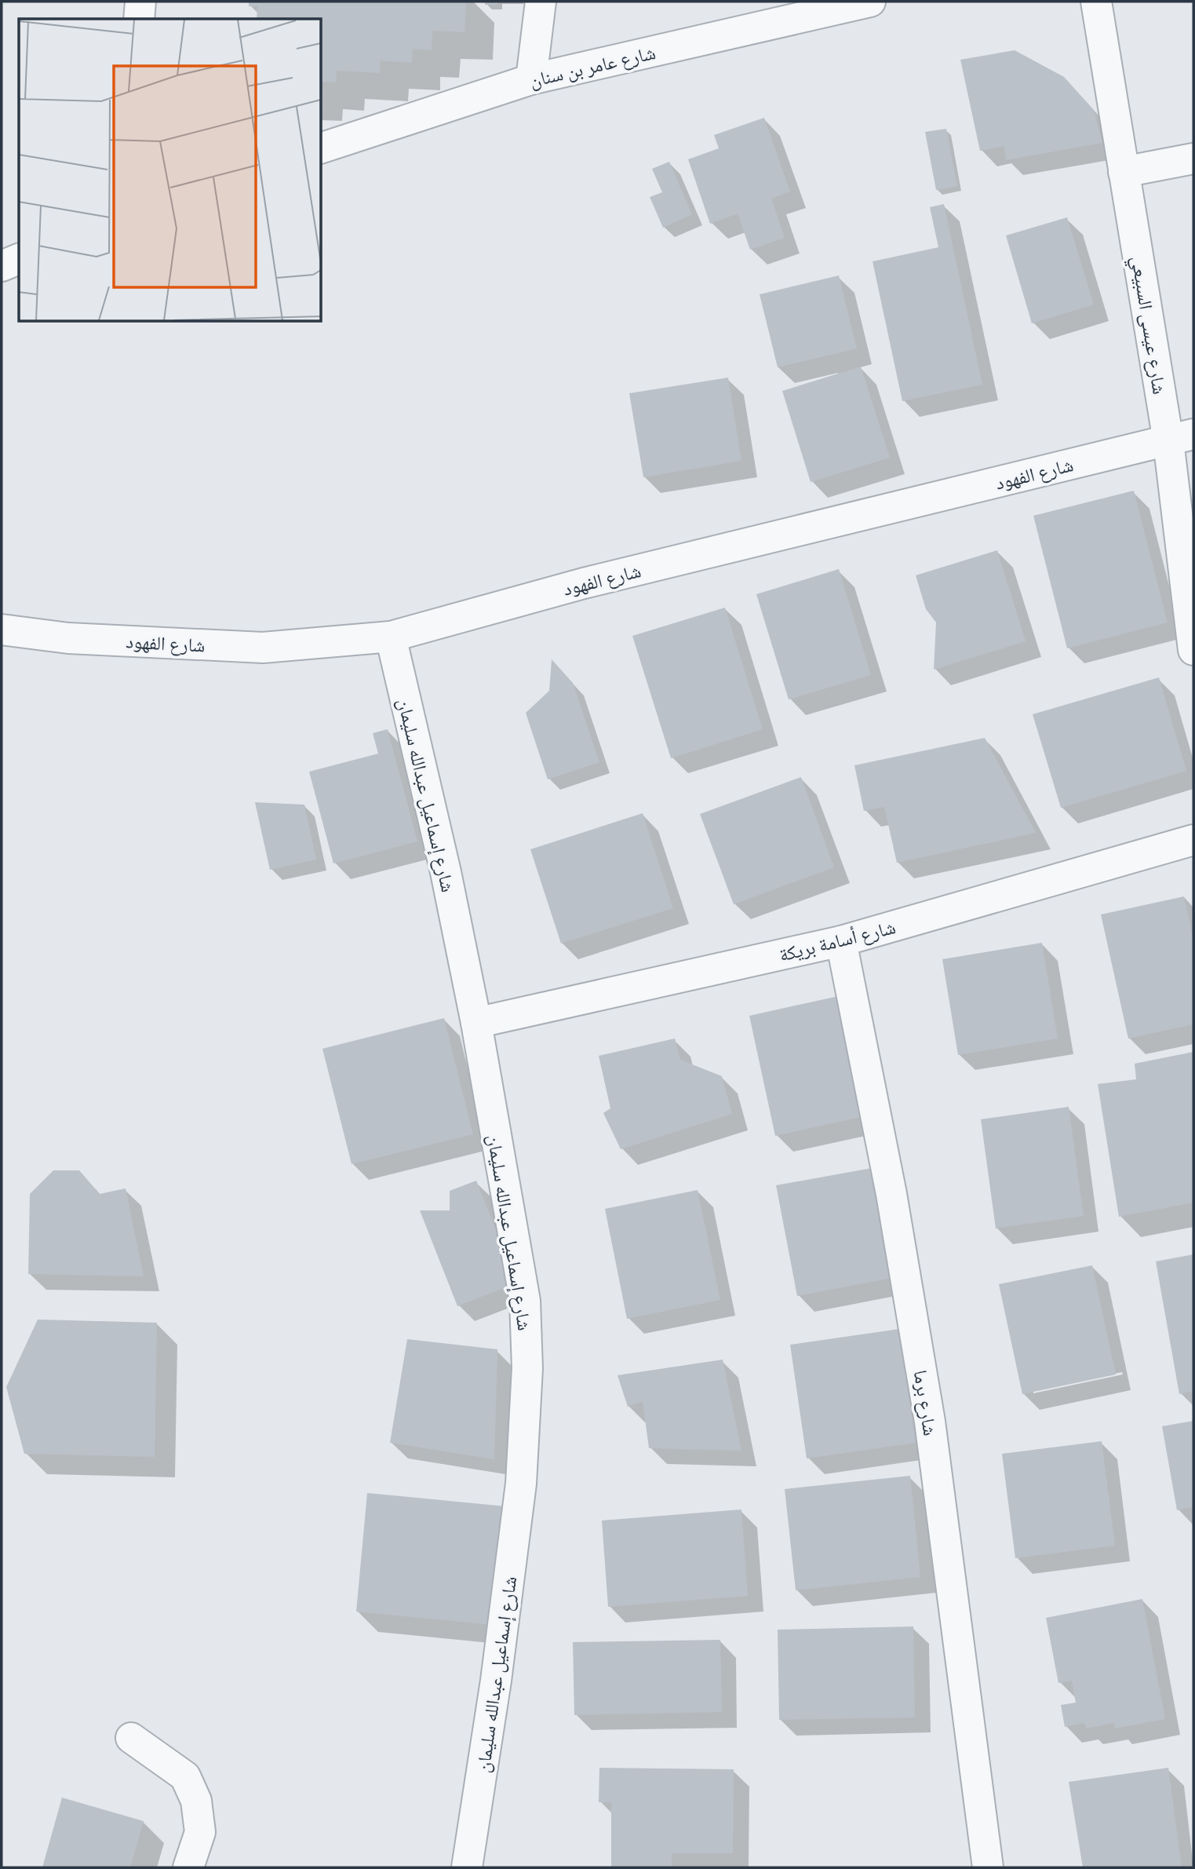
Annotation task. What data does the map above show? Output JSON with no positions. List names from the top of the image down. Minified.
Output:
{"streets":{"street":["شارع عامر بن سنان","شارع عيسى السبيعي","شارع الفهود","شارع إسماعيل عبدالله سليمان","شارع أسامة بريكة","شارع برما"]},"crossings":[["شارع عيسى السبيعي","شارع الفهود"],["شارع الفهود","شارع إسماعيل عبدالله سليمان"],["شارع إسماعيل عبدالله سليمان","شارع أسامة بريكة"],["شارع أسامة بريكة","شارع برما"]]}
